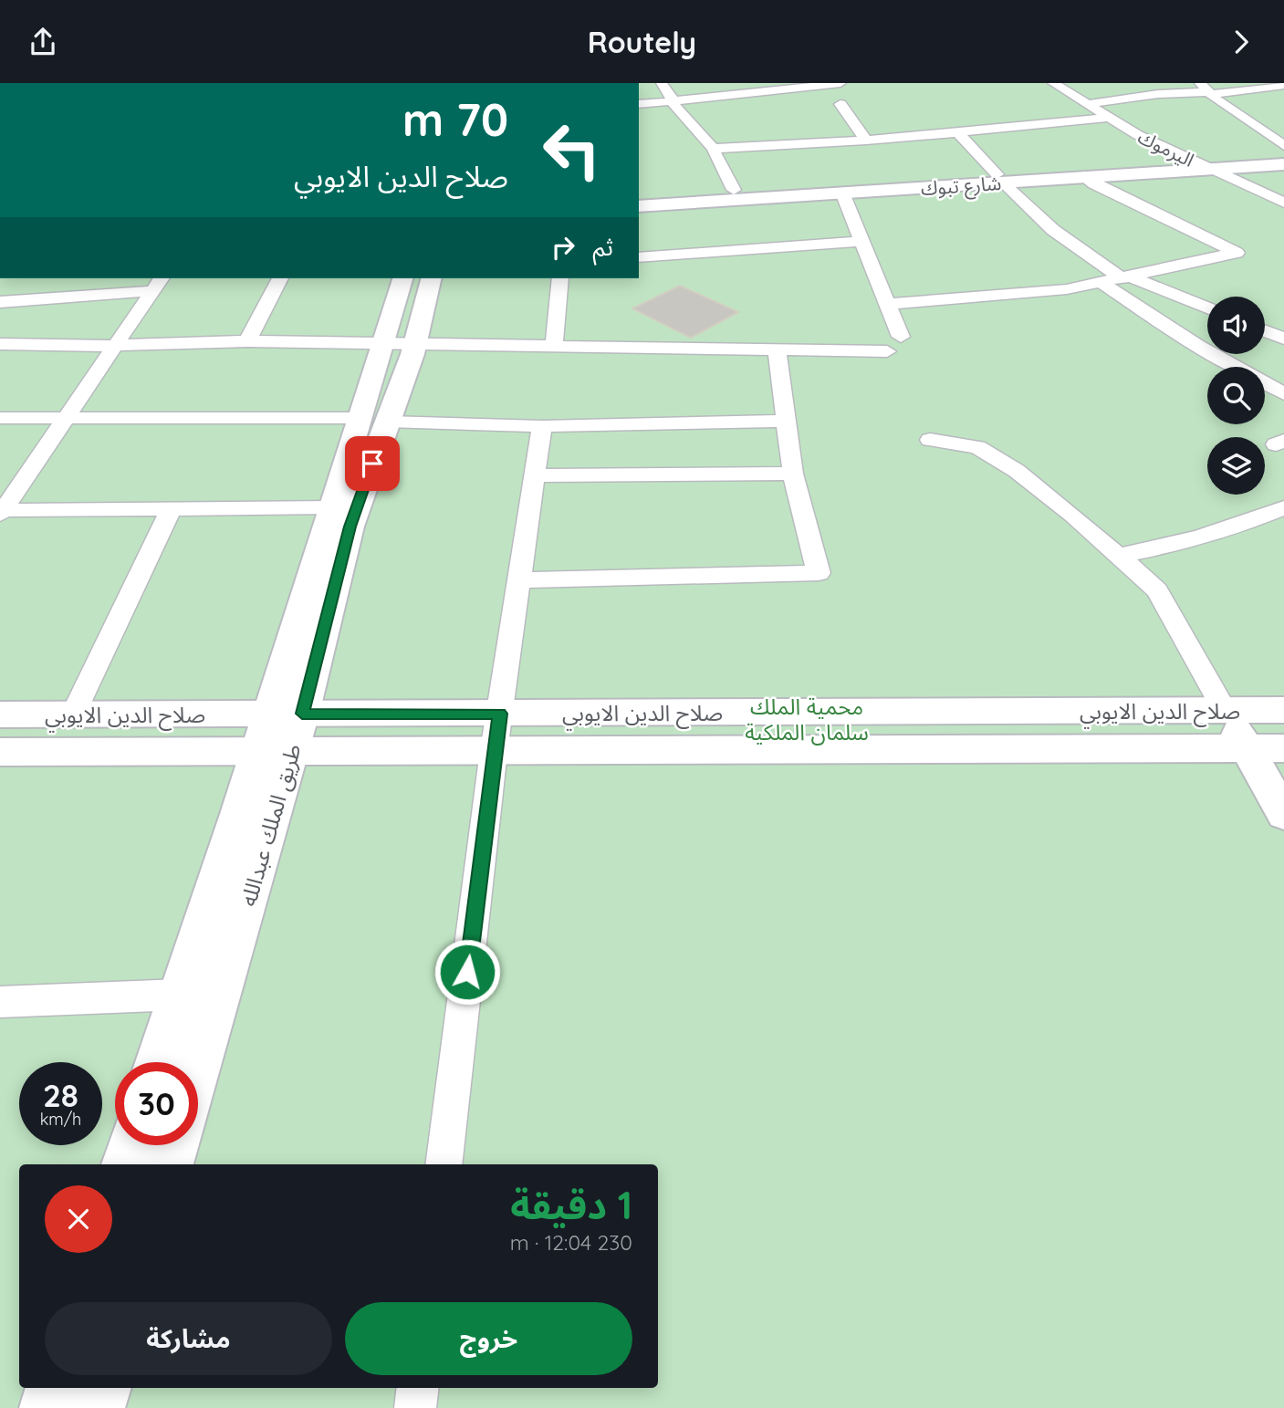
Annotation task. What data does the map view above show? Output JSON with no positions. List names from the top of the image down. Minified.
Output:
{"streets":{"main road":["شارع تبوك","صلاح الدين الايوبي","طريق الملك عبدالله"],"street":["اليرموك"]},"crossings":[["اليرموك","شارع تبوك"],["صلاح الدين الايوبي","طريق الملك عبدالله"]],"parks":["محمية الملك سلمان الملكية"],"page":{"header":"Routely","turn":["70 m","صلاح الدين الايوبي"],"then":"ثم","speed":"28 km/h","limit":"30","heading":["1 دقيقة","230 m · 12:04"],"buttons":["خروج","مشاركة"]}}
